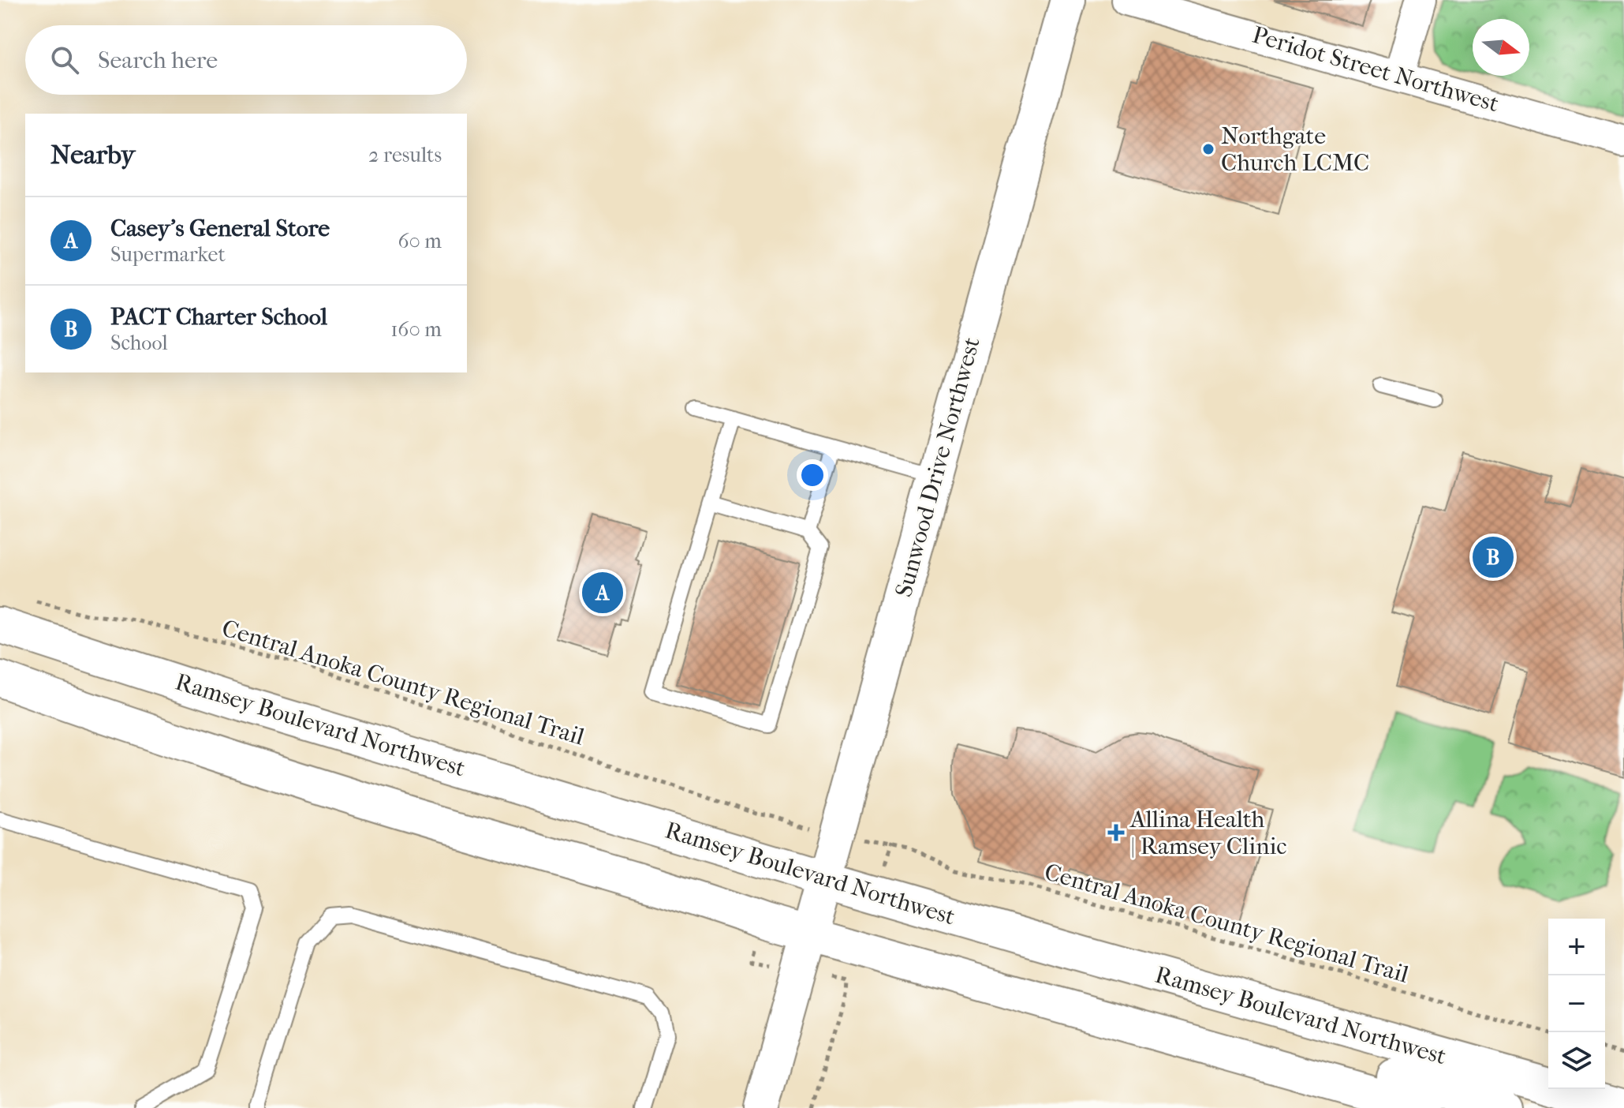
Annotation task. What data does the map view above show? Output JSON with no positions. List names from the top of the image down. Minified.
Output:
{"streets":{"street":["Peridot Street Northwest","Sunwood Drive Northwest","Ramsey Boulevard Northwest"],"path":["Central Anoka County Regional Trail"]},"crossings":[["Sunwood Drive Northwest","Ramsey Boulevard Northwest"]],"places":{"other":["Northgate Church LCMC"],"health":["Allina Health | Ramsey Clinic"]},"north":"right","page":{"search":"Search here","heading":["Nearby","2 results"],"list":[{"mark":"A","name":"Casey's General Store","note":"Supermarket","value":"60 m"},{"mark":"B","name":"PACT Charter School","note":"School","value":"160 m"}],"pins":["B","A"],"map_buttons":["+","−"]}}
